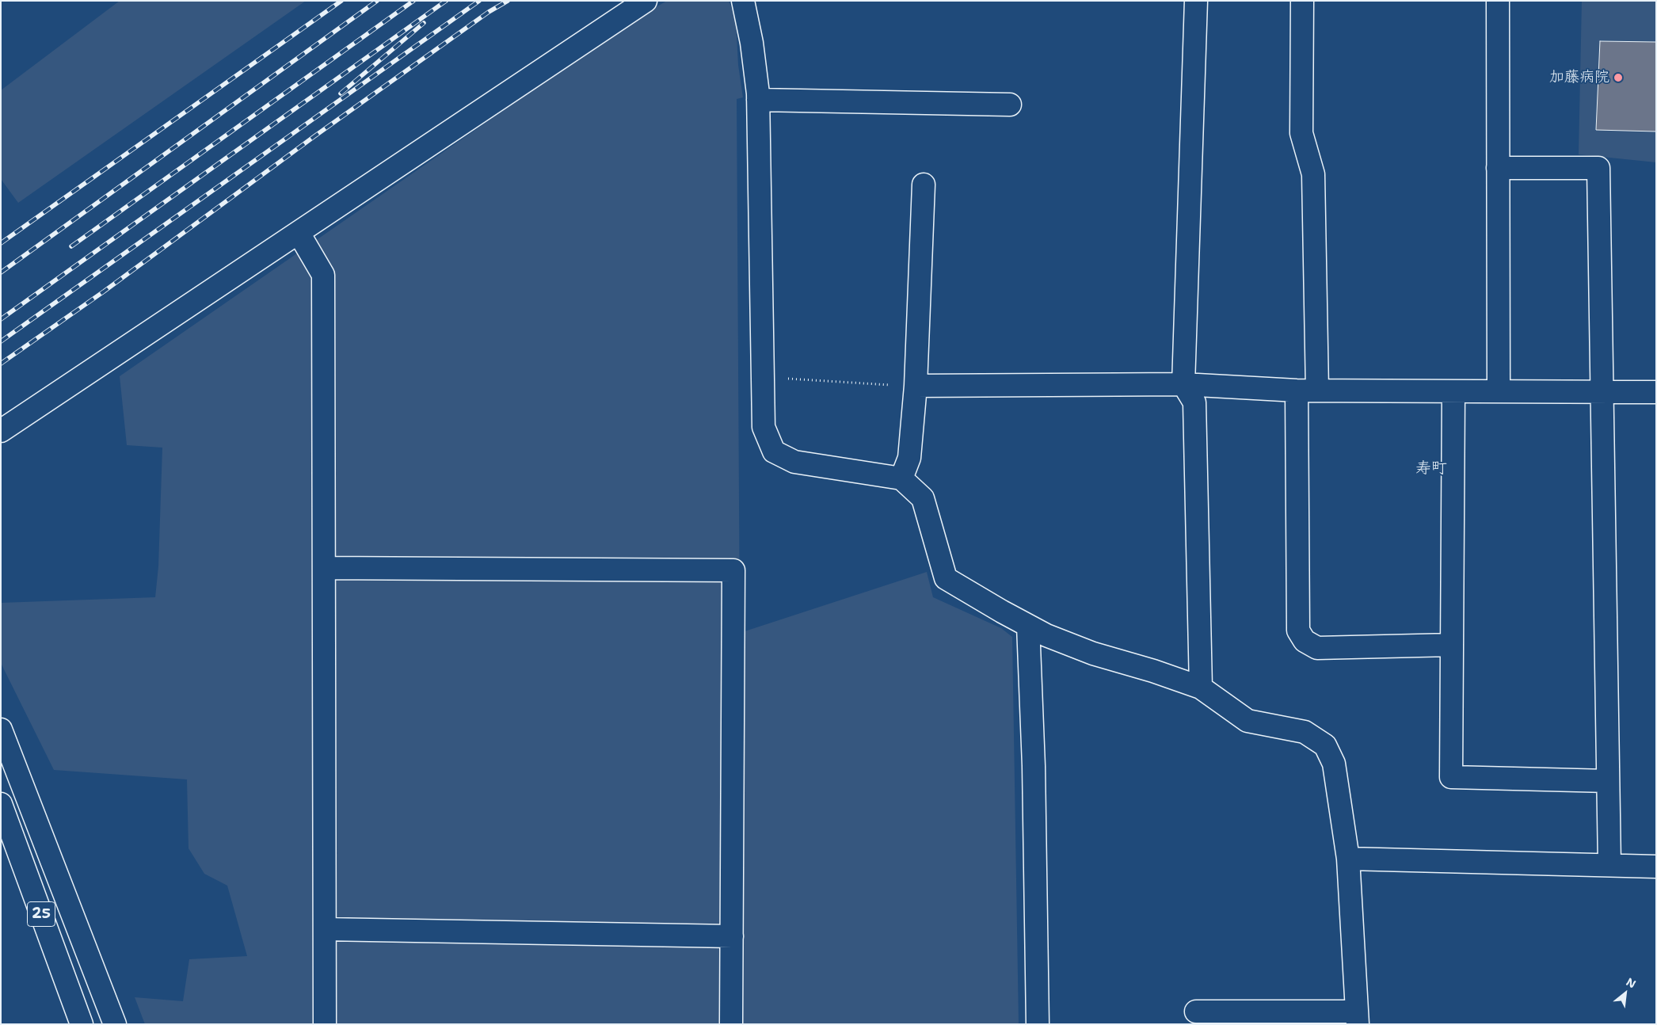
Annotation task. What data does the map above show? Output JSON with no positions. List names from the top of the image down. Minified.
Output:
{"streets":{"street":["25"]},"districts":["寿町"],"places":["加藤病院"],"north":"top right"}
